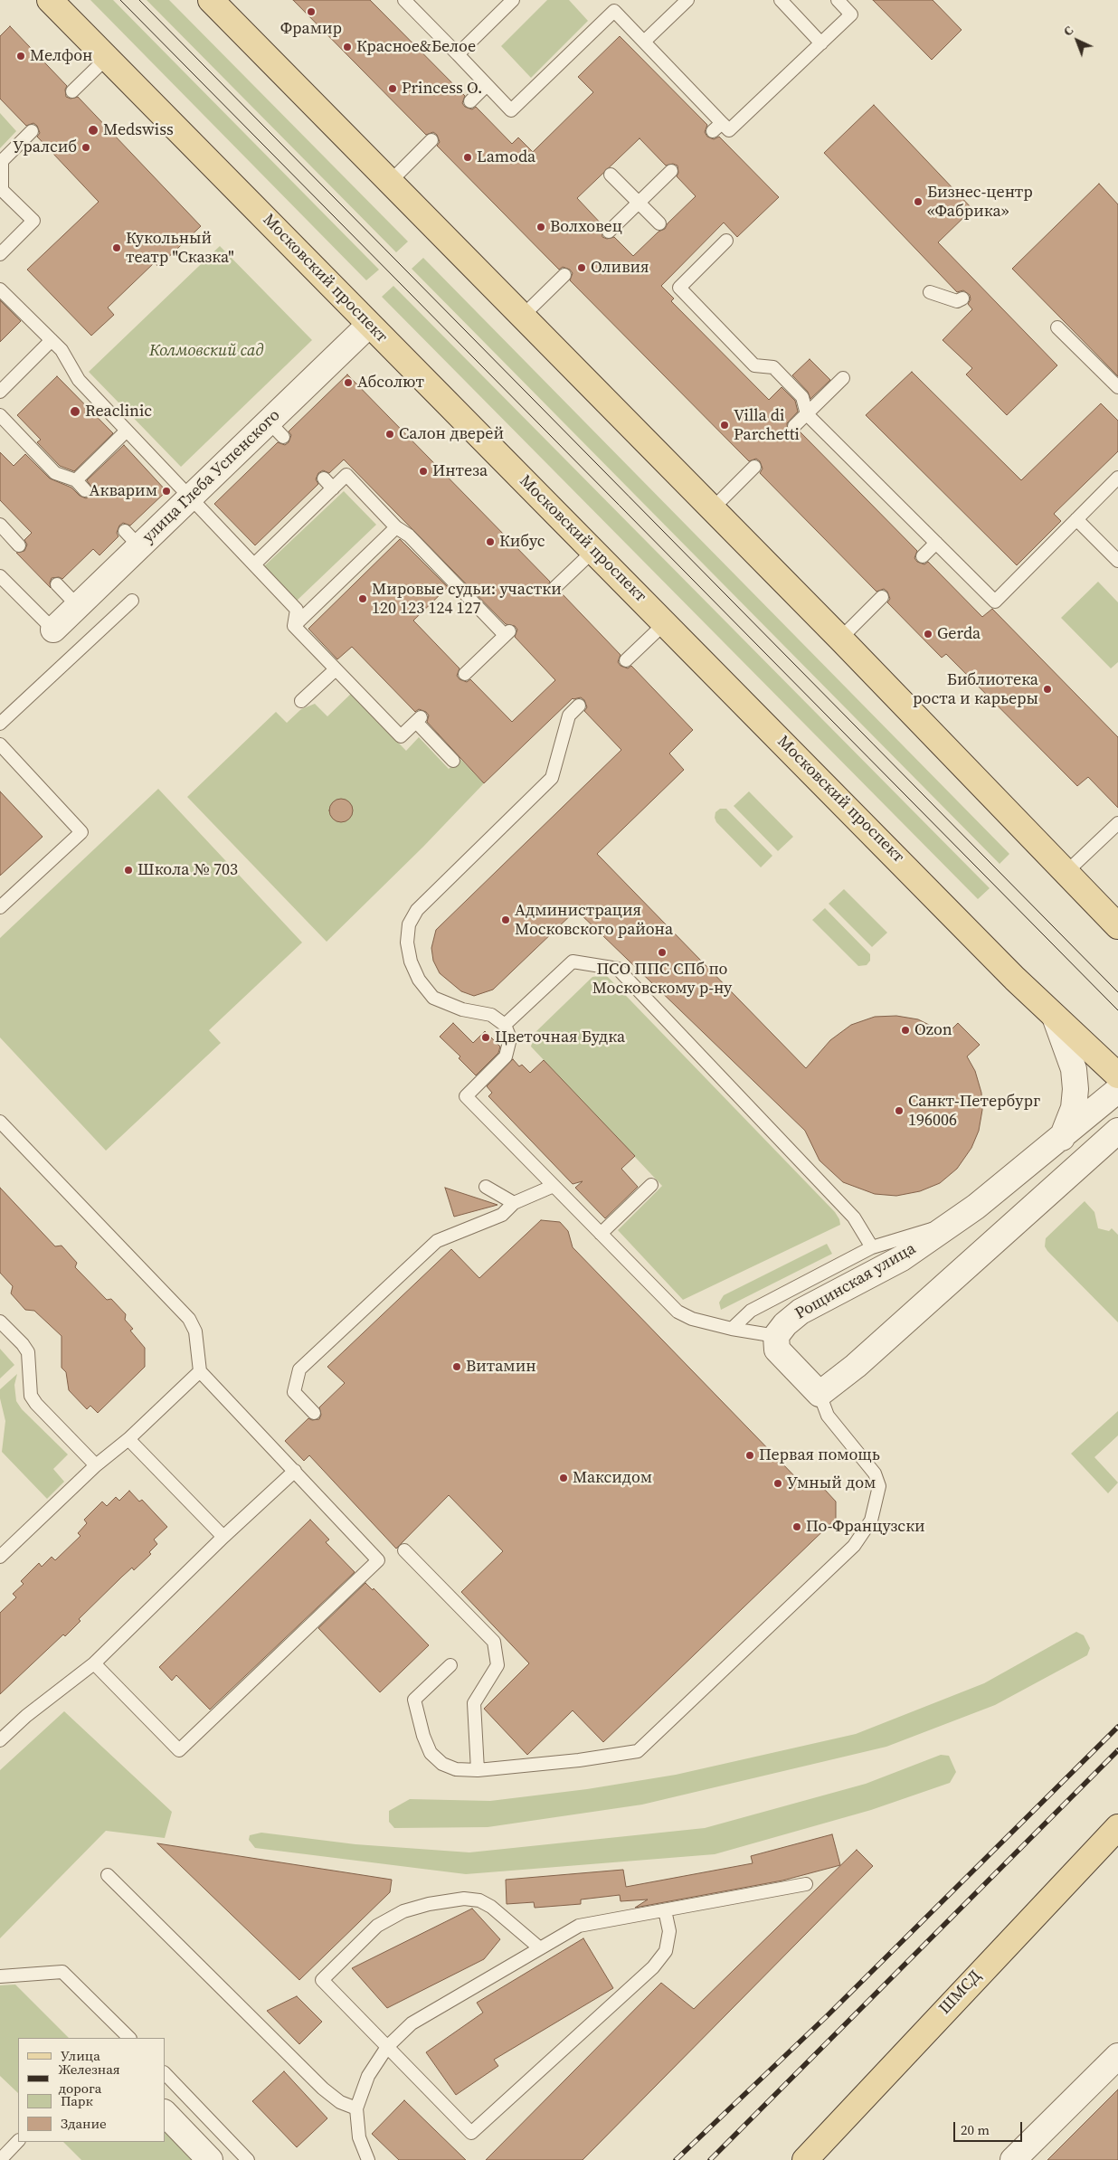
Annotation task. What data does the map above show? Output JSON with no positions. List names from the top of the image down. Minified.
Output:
{"streets":{"main road":["Московский проспект","ШМСД"],"street":["улица Глеба Успенского","Рощинская улица"]},"crossings":[["Московский проспект","улица Глеба Успенского"]],"parks":["Колмовский сад"],"places":["Фрамир","Красное&Белое","Мелфон","Princess O.","Medswiss","Уралсиб","Lamoda","Бизнес-центр «Фабрика»","Волховец","Кукольный театр \"Сказка\"","Оливия","Абсолют","Reaclinic","Villa di Parchetti","Салон дверей","Интеза","Акварим","Кибус","Мировые судьи: участки 120 123 124 127","Gerda","Библиотека роста и карьеры","Школа № 703","Администрация Московского района","ПСО ППС СПб по Московскому р-ну","Ozon","Цветочная Будка","Санкт-Петербург 196006","Витамин","Первая помощь","Максидом","Умный дом","По-Французски"],"legend":["Улица","Железная дорога","Парк","Здание"],"scale_bar":"20 m","north":"top left"}
